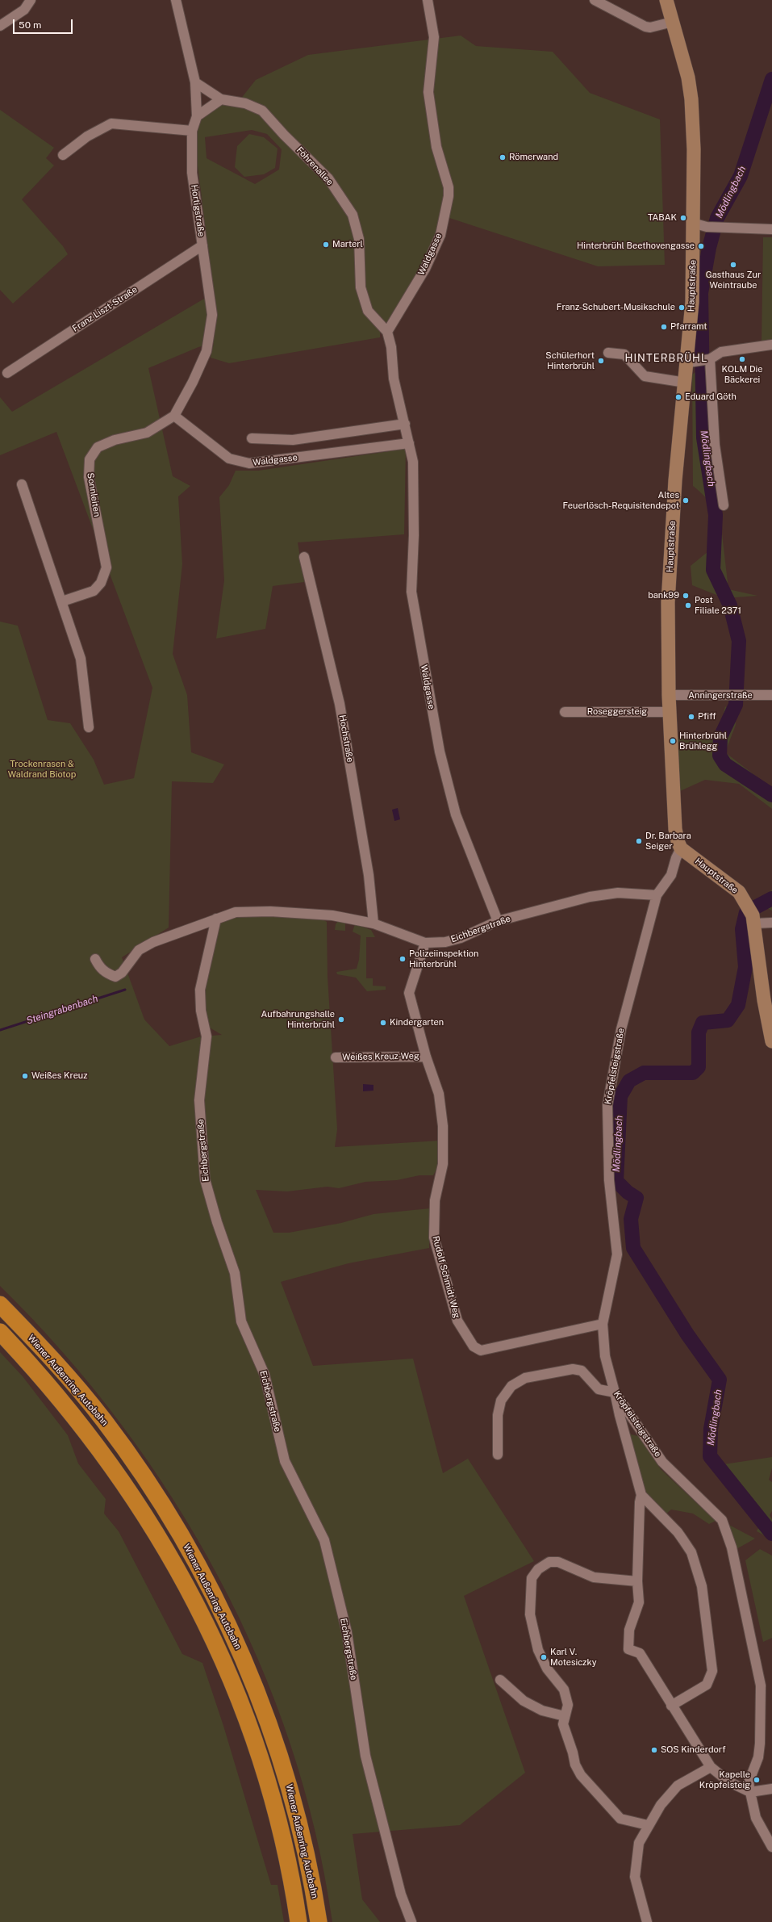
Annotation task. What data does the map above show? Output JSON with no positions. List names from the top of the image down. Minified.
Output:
{"streets":{"highway":["Wiener Außenring Autobahn"],"main road":["Hauptstraße"],"street":["Föhrenallee","Hortigstraße","Waldgasse","Franz Liszt-Straße","Sonnleiten","Anningerstraße","Roseggersteig","Hochstraße","Eichbergstraße","Weißes Kreuz-Weg","Kröpfelsteigstraße","Rudolf Schmidt Weg"]},"crossings":[["Föhrenallee","Hortigstraße"],["Föhrenallee","Waldgasse"],["Hortigstraße","Waldgasse"],["Hortigstraße","Franz Liszt-Straße"],["Hortigstraße","Sonnleiten"],["Waldgasse","Sonnleiten"],["Waldgasse","Eichbergstraße"],["Hauptstraße","Anningerstraße"],["Hauptstraße","Roseggersteig"],["Hochstraße","Eichbergstraße"],["Eichbergstraße","Kröpfelsteigstraße"],["Eichbergstraße","Rudolf Schmidt Weg"],["Weißes Kreuz-Weg","Rudolf Schmidt Weg"],["Kröpfelsteigstraße","Rudolf Schmidt Weg"]],"districts":["HINTERBRÜHL"],"water":["Mödlingbach","Steingrabenbach"],"parks":["Trockenrasen & Waldrand Biotop"],"places":["Römerwand","TABAK","Marterl","Hinterbrühl Beethovengasse","Gasthaus Zur Weintraube","Franz-Schubert-Musikschule","Pfarramt","KOLM Die Bäckerei","Schülerhort Hinterbrühl","Eduard Göth","Altes Feuerlösch-Requisitendepot","bank99","Post Filiale 2371","Pfiff","Hinterbrühl Brühlegg","Dr. Barbara Seiger","Polizeiinspektion Hinterbrühl","Aufbahrungshalle Hinterbrühl","Kindergarten","Weißes Kreuz","Karl V. Motesiczky","SOS Kinderdorf","Kapelle Kröpfelsteig"],"scale_bar":"50 m"}
